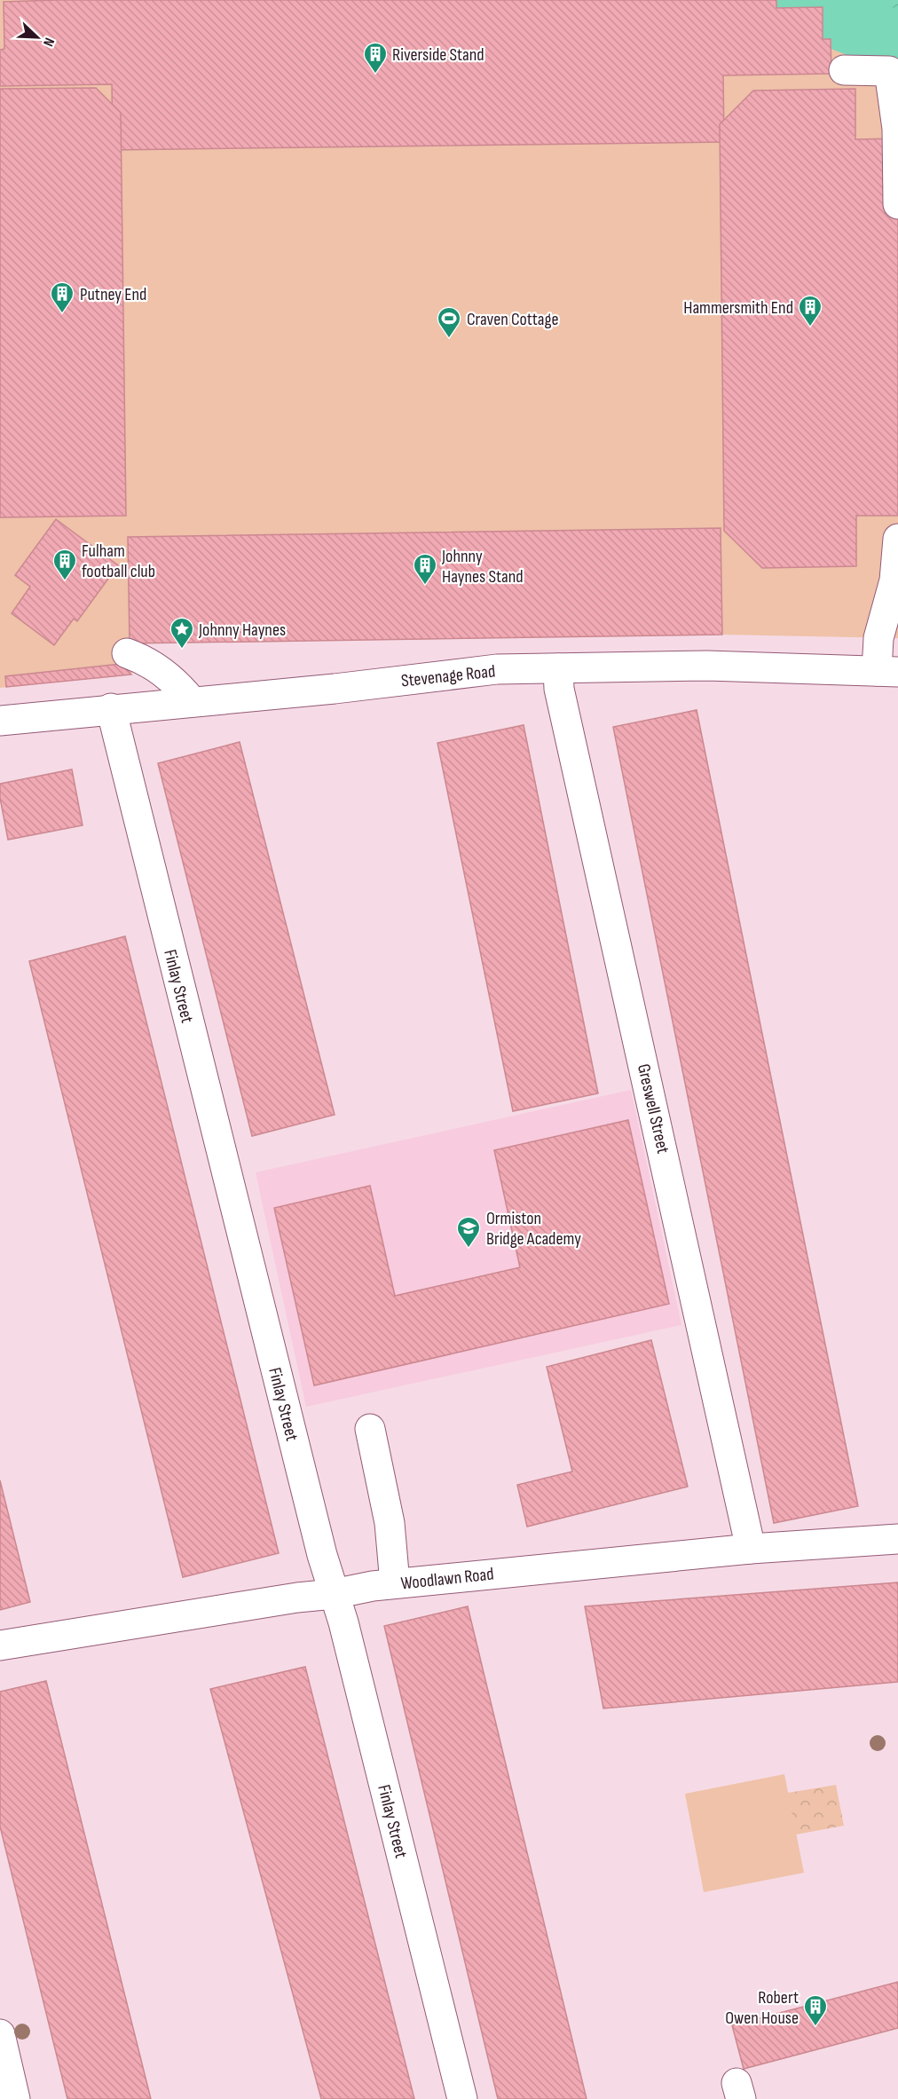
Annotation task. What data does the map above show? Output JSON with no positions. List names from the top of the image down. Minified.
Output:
{"streets":{"street":["Stevenage Road","Finlay Street","Greswell Street","Woodlawn Road"]},"crossings":[["Stevenage Road","Finlay Street"],["Stevenage Road","Greswell Street"],["Finlay Street","Woodlawn Road"],["Greswell Street","Woodlawn Road"]],"places":{"building":["Riverside Stand","Putney End","Hammersmith End","Fulham football club","Johnny Haynes Stand","Robert Owen House"],"sports":["Craven Cottage"],"place":["Johnny Haynes"],"school or university":["Ormiston Bridge Academy"]},"north":"bottom right"}
